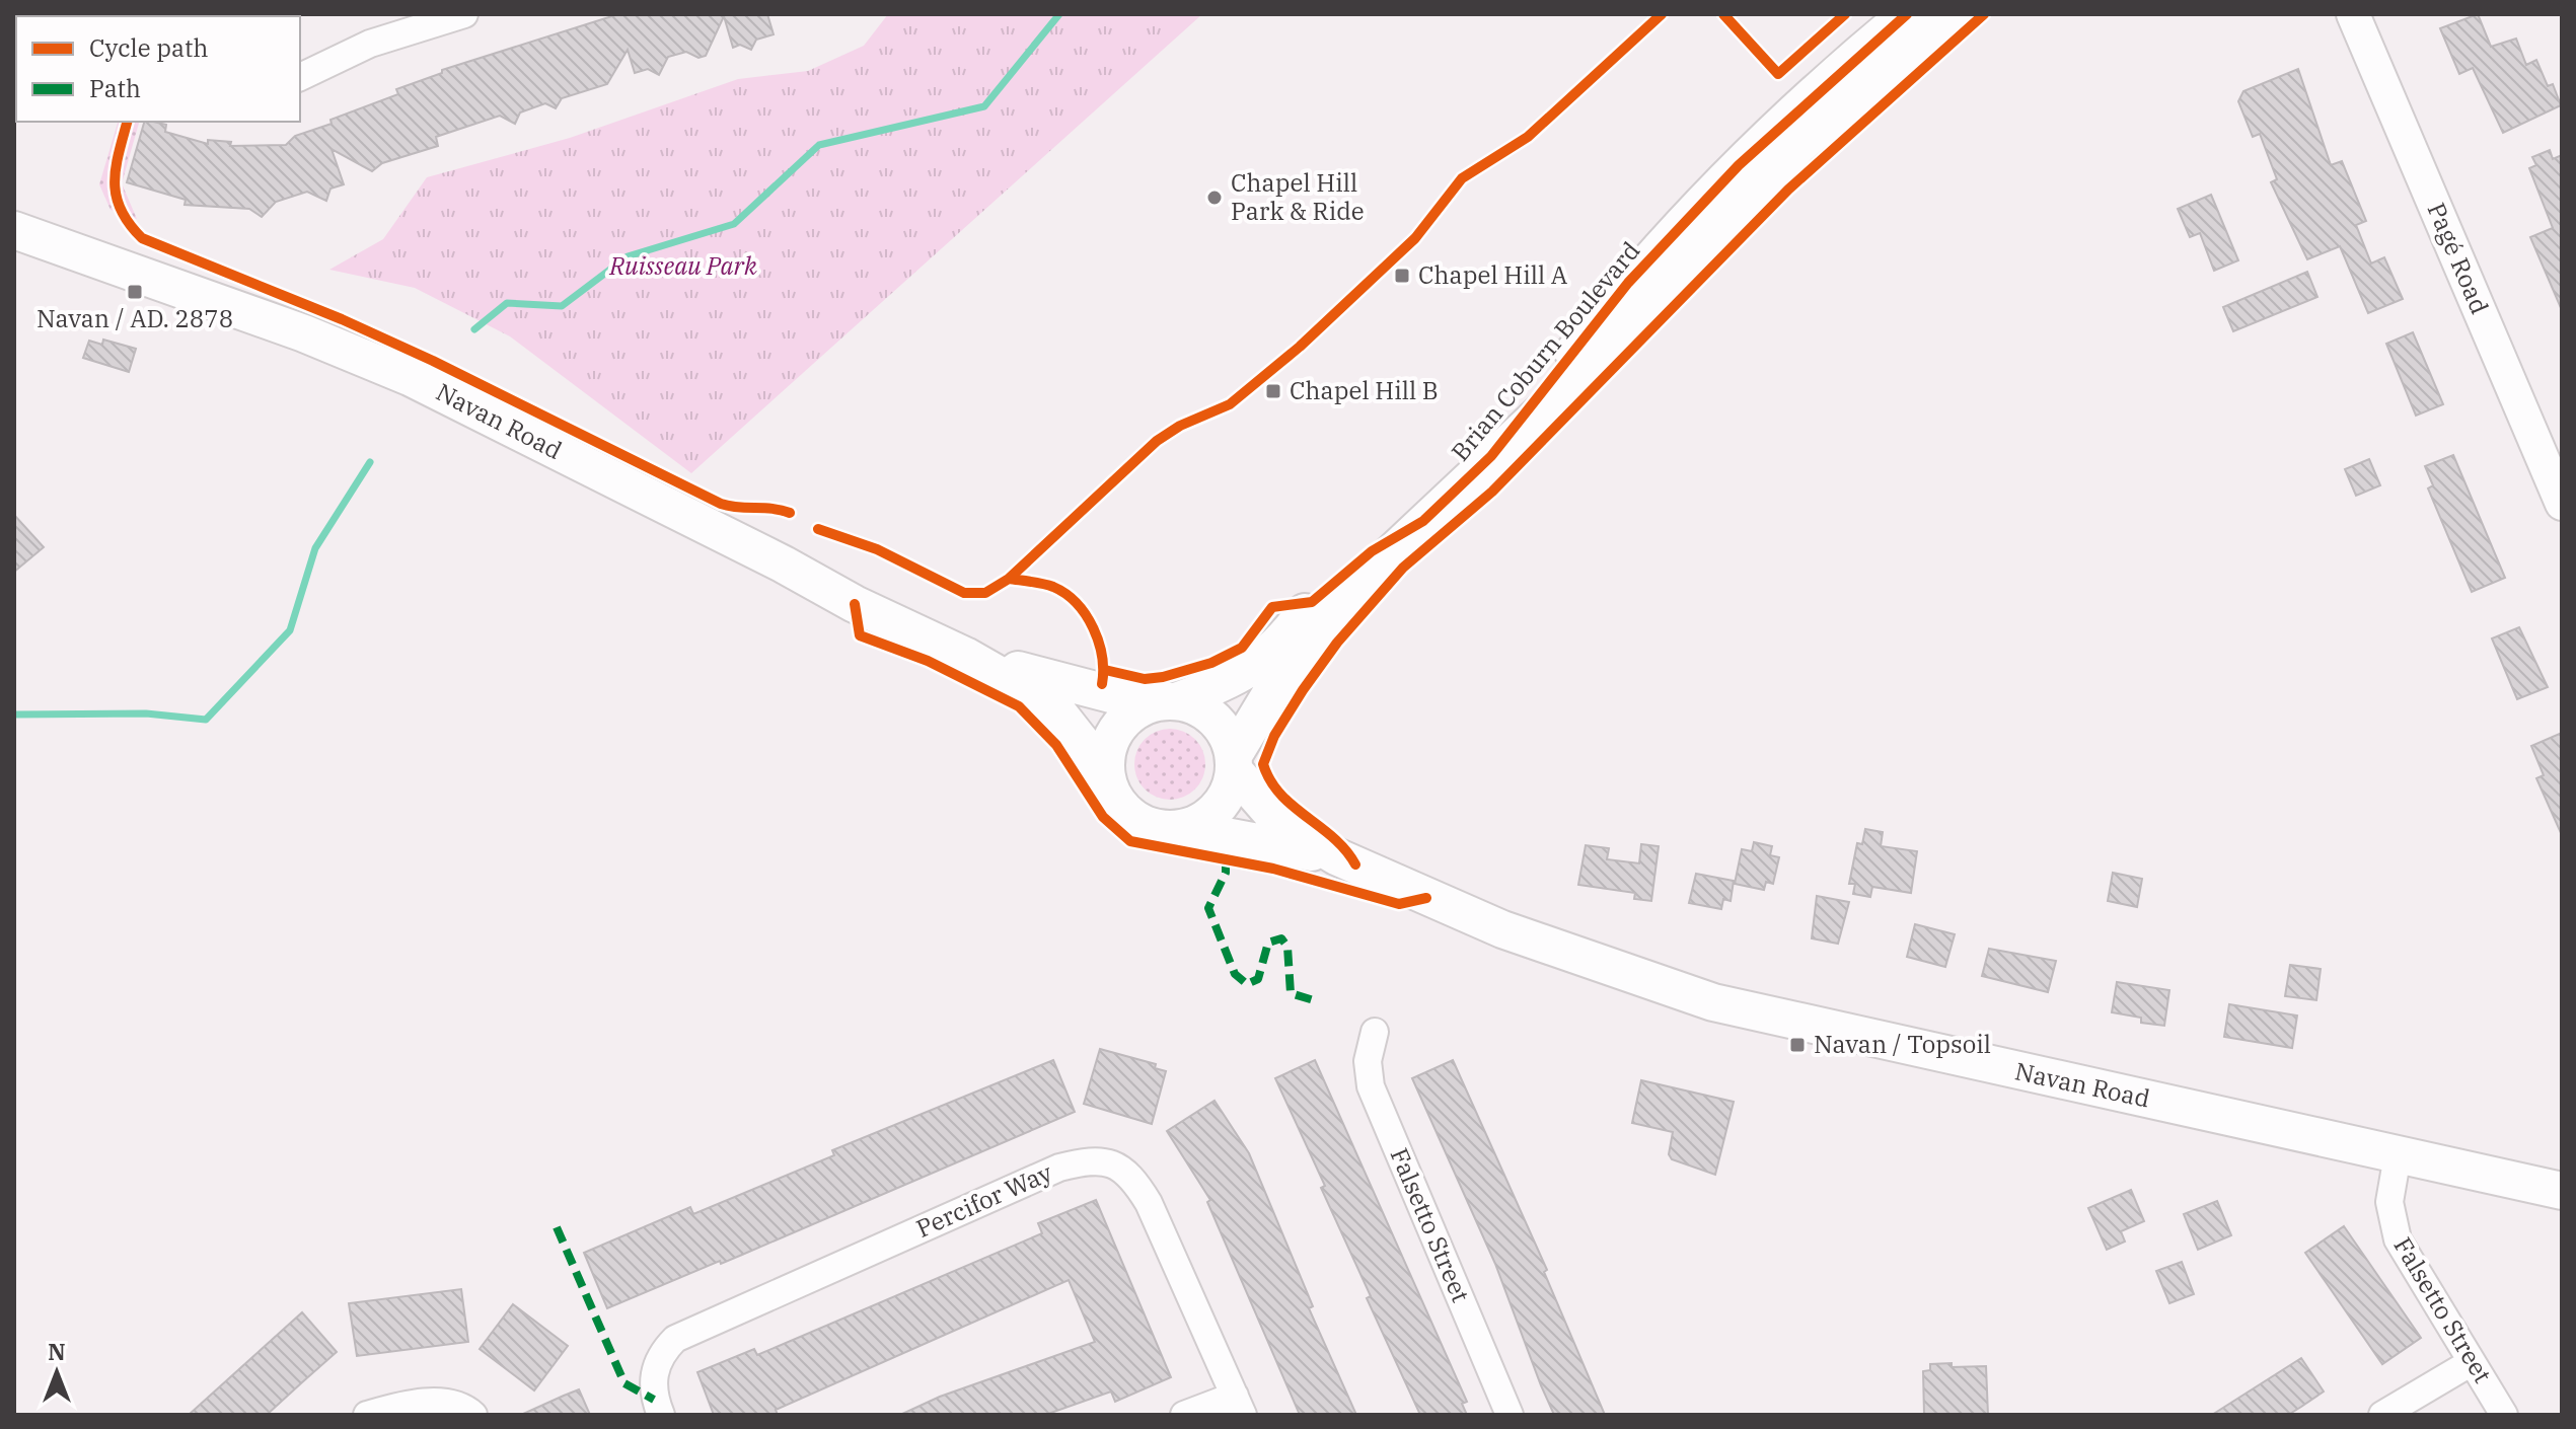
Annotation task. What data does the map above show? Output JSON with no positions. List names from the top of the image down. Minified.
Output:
{"streets":{"main road":["Brian Coburn Boulevard","Navan Road"],"street":["Pagé Road","Percifor Way","Falsetto Street"]},"crossings":[["Brian Coburn Boulevard","Navan Road"],["Navan Road","Falsetto Street"]],"parks":["Ruisseau Park"],"places":{"other":["Chapel Hill Park & Ride"],"transit":["Chapel Hill A","Navan / AD. 2878","Chapel Hill B","Navan / Topsoil"]},"legend":["Cycle path","Path"],"north":"top"}
